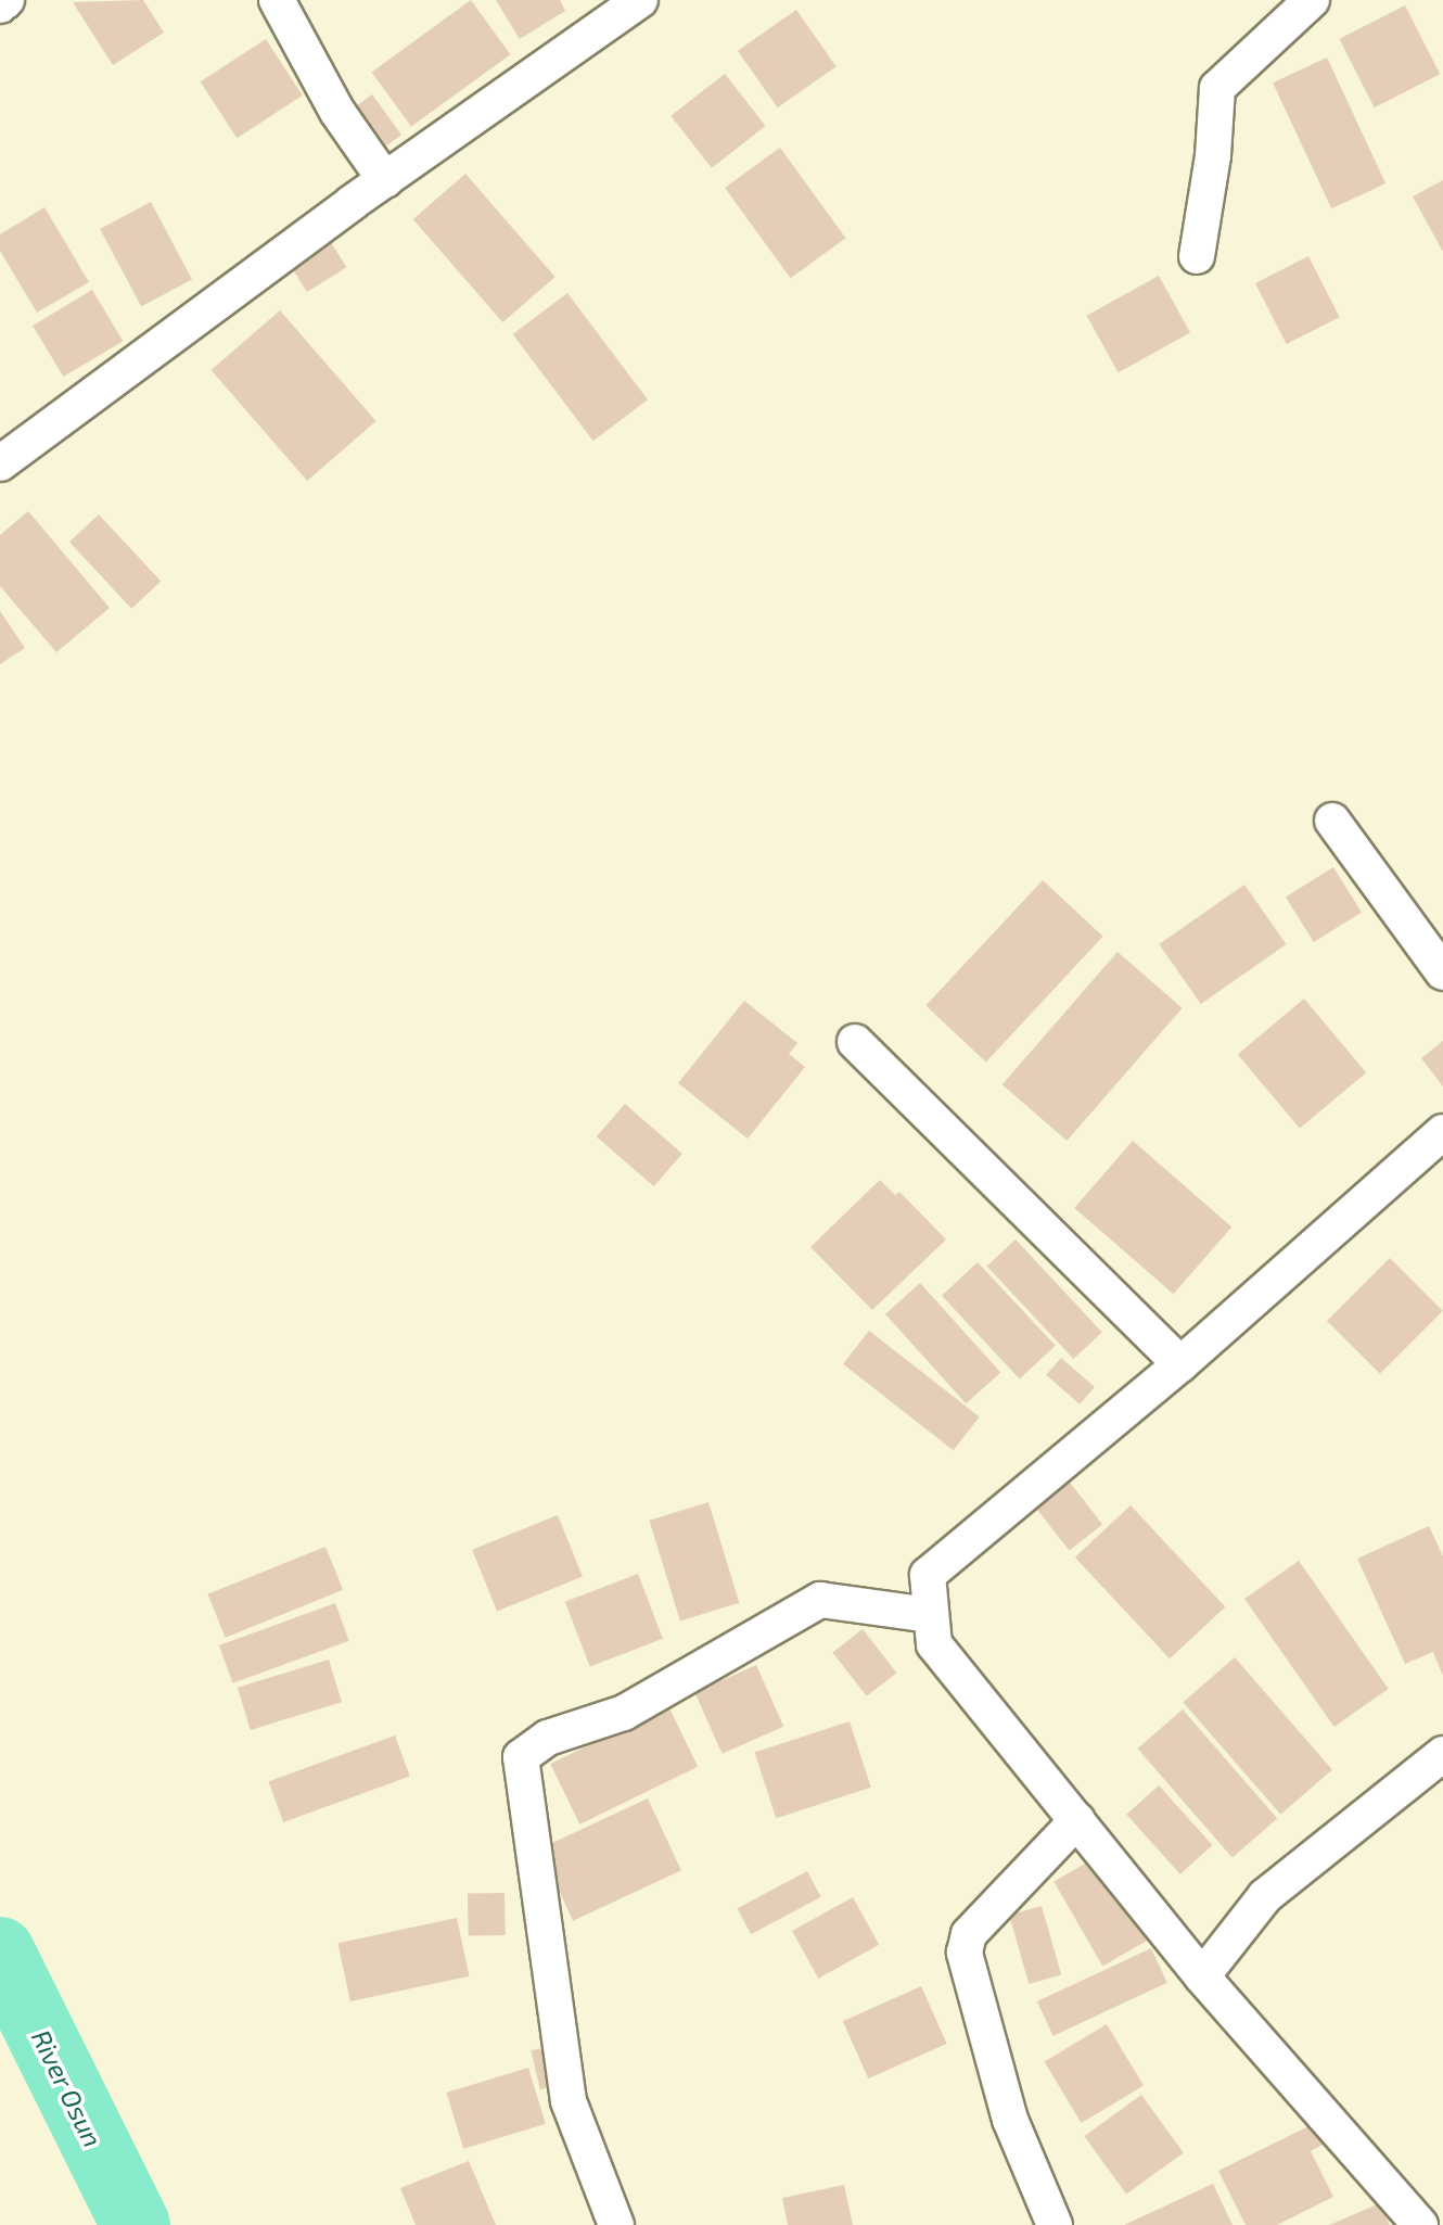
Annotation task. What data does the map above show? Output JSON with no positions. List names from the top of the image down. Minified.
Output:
{"water":["River Osun"]}
